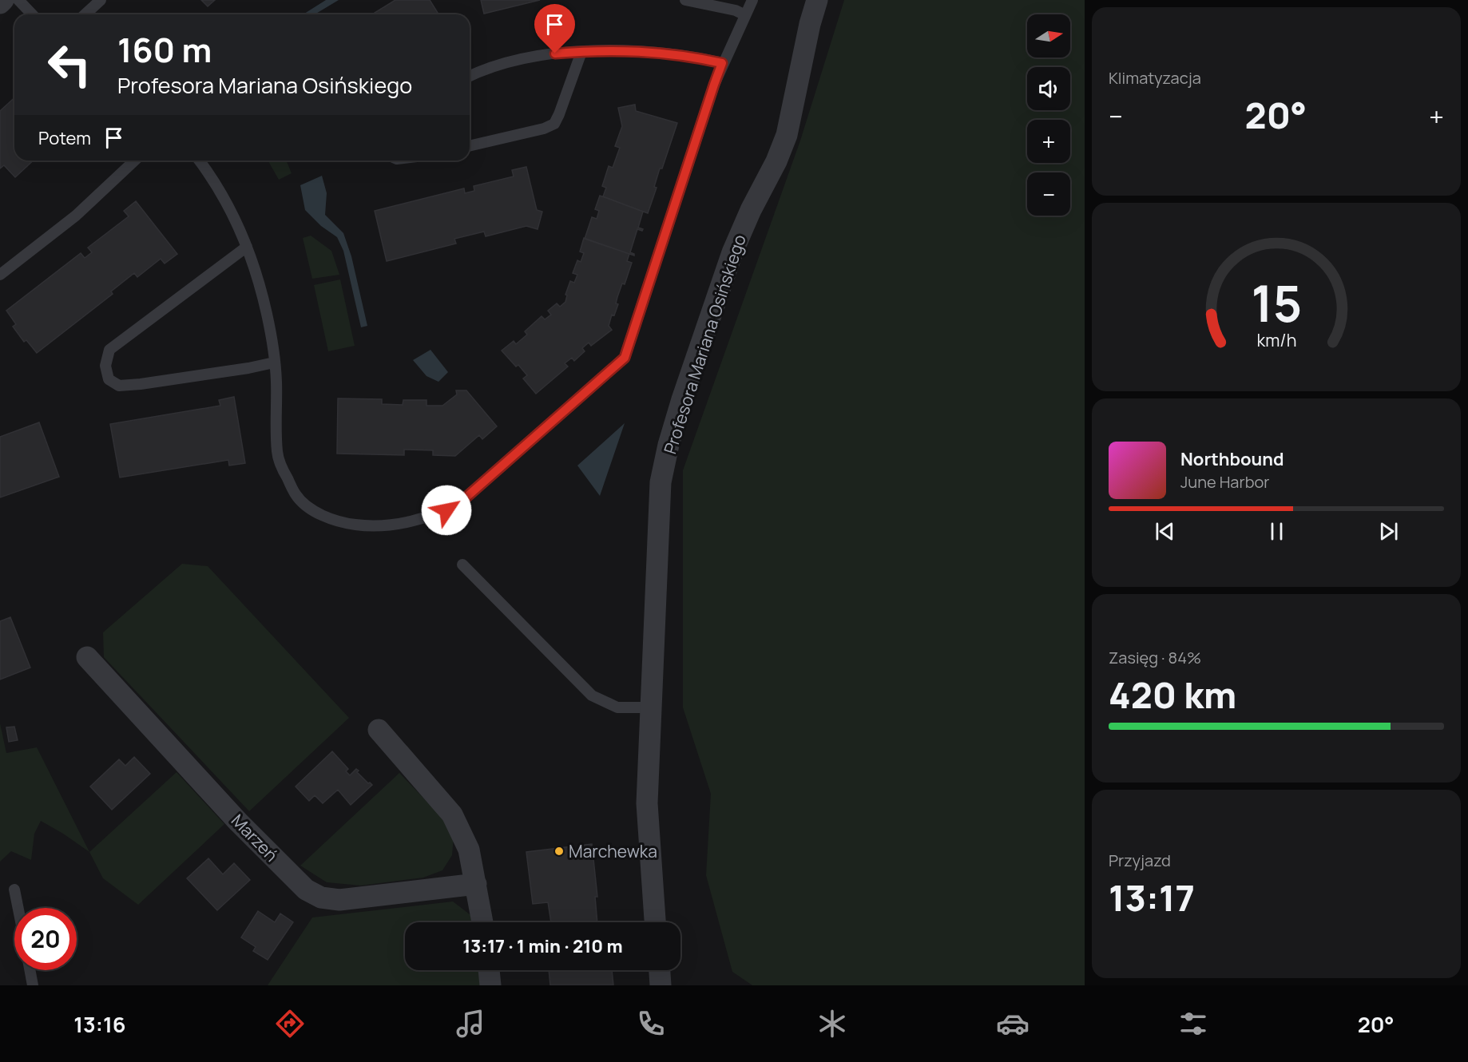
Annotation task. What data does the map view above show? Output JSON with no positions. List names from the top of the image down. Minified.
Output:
{"streets":{"street":["Profesora Mariana Osińskiego","Marzeń"]},"places":["Marchewka"],"north":"right","page":{"tile":["Klimatyzacja",["Zasięg · 84%","420 km"],["Przyjazd","13:17"]],"map_buttons":["+","−"],"turn":["160 m","Profesora Mariana Osińskiego"],"heat":["−","20°","+"],"then":"Potem","song":["Northbound","June Harbor"],"limit":"20","trip":"13:17 · 1 min · 210 m","tabs":["13:16","20°"],"gauge":["15","km/h"]}}
